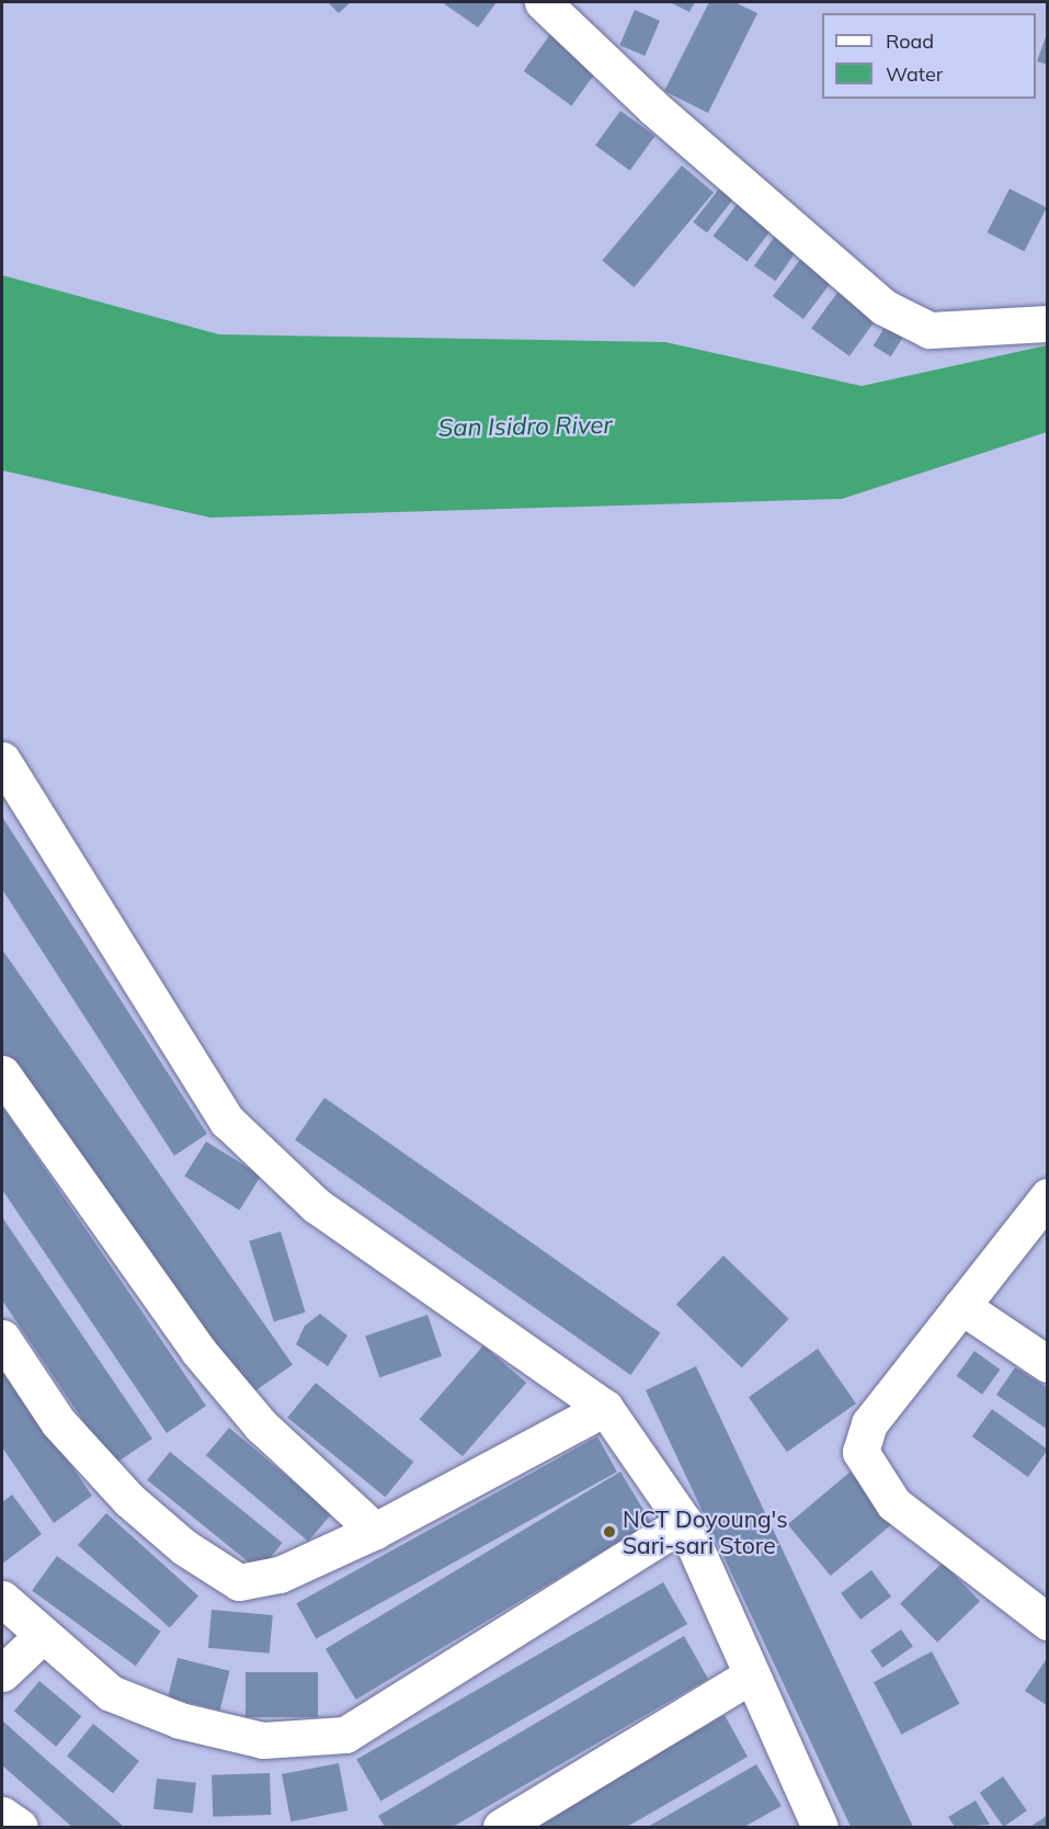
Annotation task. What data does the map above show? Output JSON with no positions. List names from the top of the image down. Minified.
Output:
{"water":["San Isidro River"],"places":["NCT Doyoung's Sari-sari Store"],"legend":["Road","Water"]}
